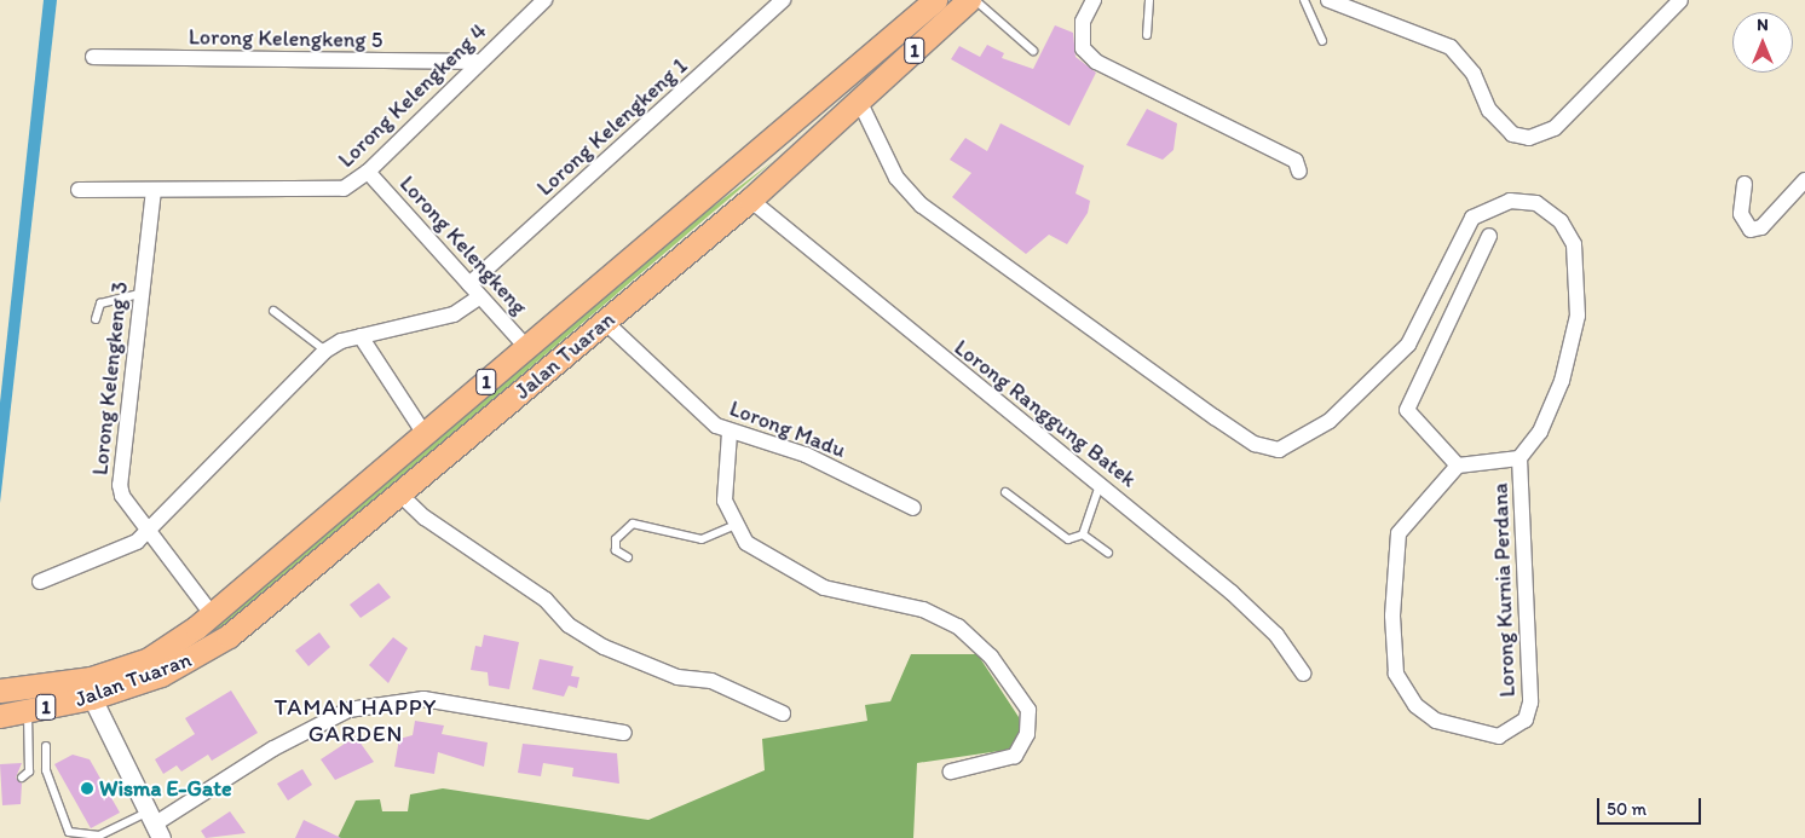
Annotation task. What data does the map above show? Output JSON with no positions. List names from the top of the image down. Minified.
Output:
{"streets":{"main road":["1","Jalan Tuaran"],"street":["Lorong Kelengkeng 5","Lorong Kelengkeng 4","Lorong Kelengkeng 1","Lorong Kelengkeng","Lorong Kelengkeng 3","Lorong Ranggung Batek","Lorong Madu","Lorong Kurnia Perdana"]},"crossings":[["Lorong Kelengkeng 5","Lorong Kelengkeng 4"],["Lorong Kelengkeng 4","Lorong Kelengkeng"],["Lorong Kelengkeng 4","Lorong Kelengkeng 3"],["Lorong Kelengkeng 1","Lorong Kelengkeng"],["Lorong Kelengkeng","Jalan Tuaran"],["Jalan Tuaran","Lorong Kelengkeng 3"],["Jalan Tuaran","Lorong Ranggung Batek"],["Jalan Tuaran","Lorong Madu"]],"districts":["TAMAN HAPPY GARDEN"],"places":["Wisma E-Gate"],"scale_bar":"50 m","north":"top"}
